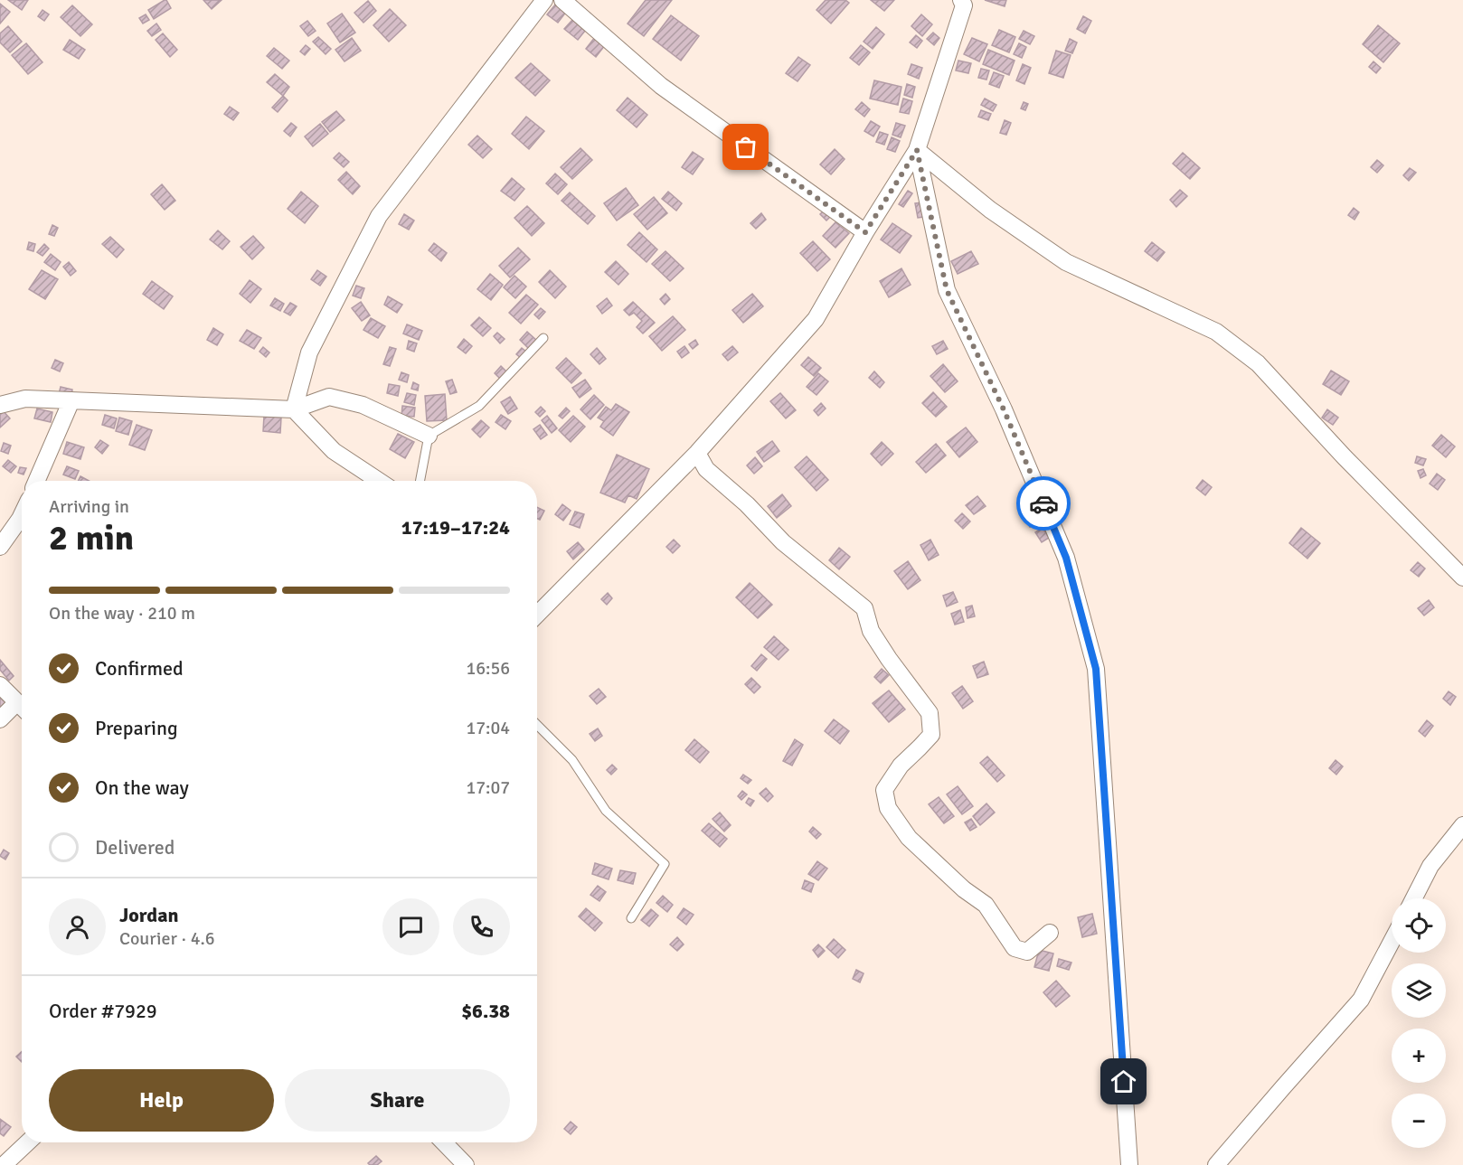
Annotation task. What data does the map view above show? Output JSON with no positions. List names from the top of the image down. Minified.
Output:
{"page":{"heading":["2 min","Arriving in","17:19–17:24"],"panel":["Jordan","Courier · 4.6","Order #7929","$6.38"],"bar":"On the way · 210 m","list":[["Confirmed","16:56"],["Preparing","17:04"],["On the way","17:07"],"Delivered"],"map_buttons":["+","−"],"buttons":["Help","Share"]}}
